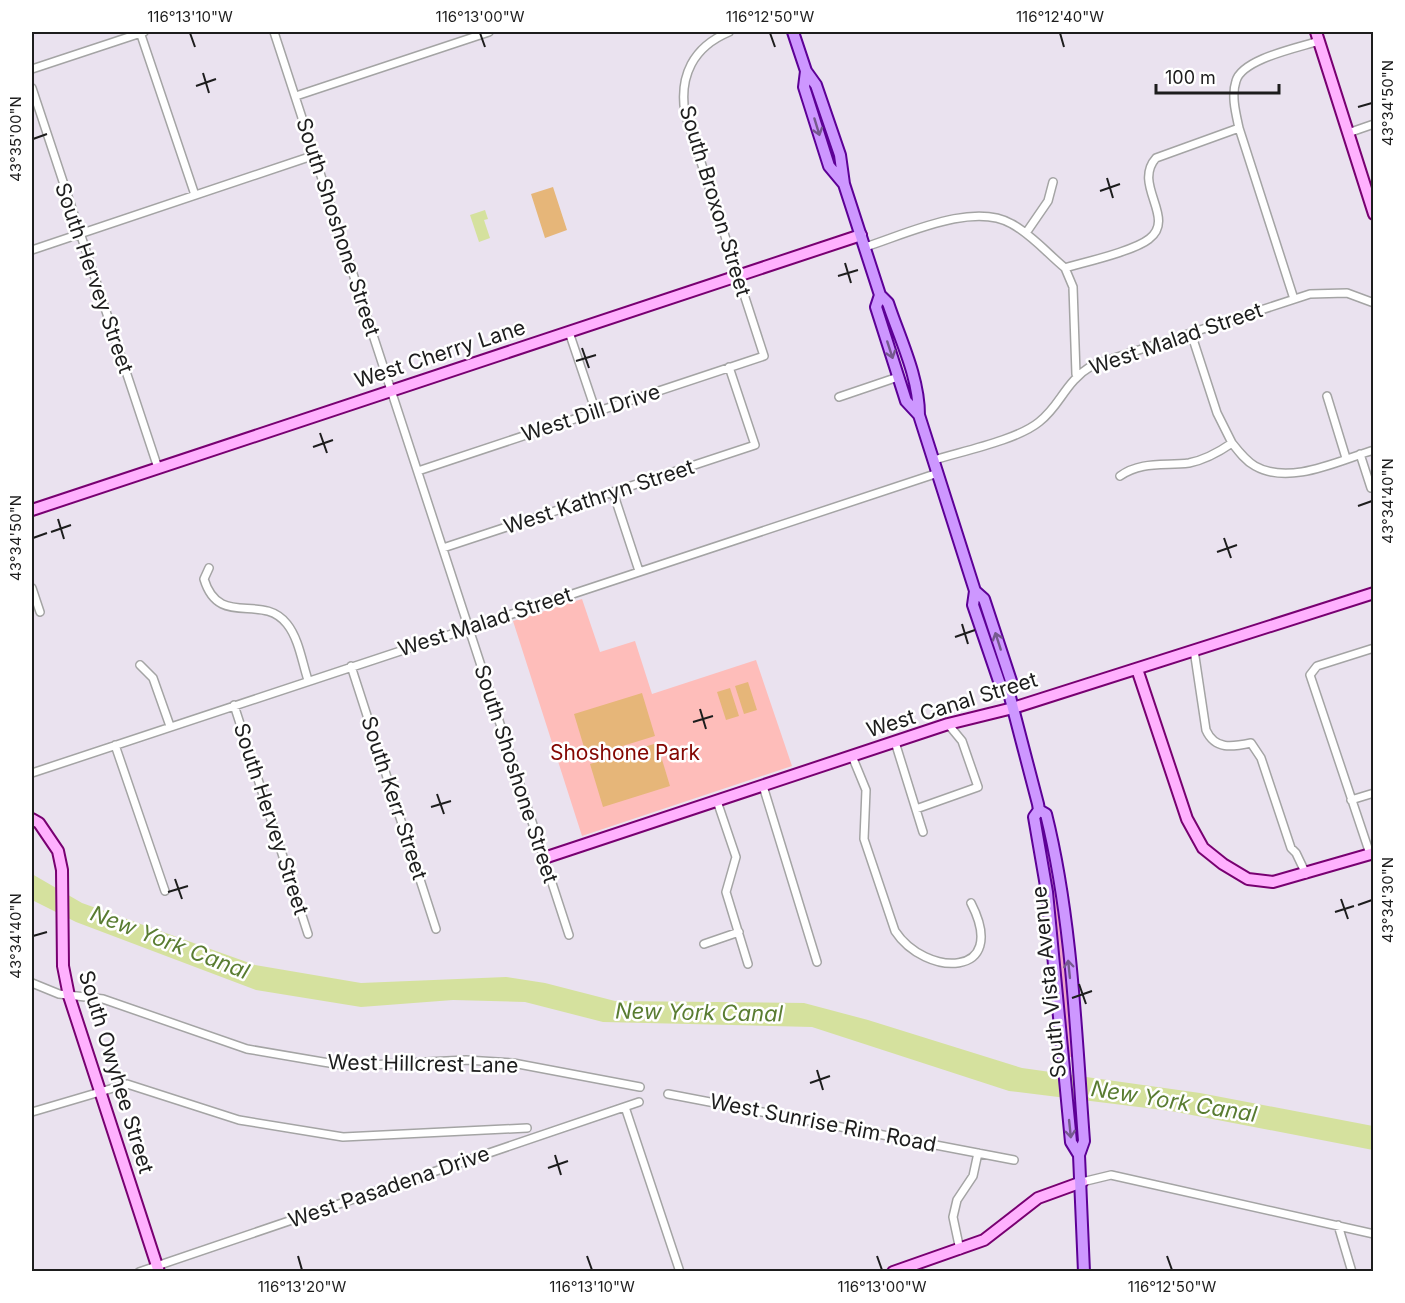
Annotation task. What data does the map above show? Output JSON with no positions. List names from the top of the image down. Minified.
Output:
{"streets":{"main road":["South Vista Avenue"],"street":["South Broxon Street","South Shoshone Street","South Hervey Street","West Malad Street","West Cherry Lane","West Dill Drive","West Kathryn Street","West Canal Street","South Kerr Street","West Hillcrest Lane","South Owyhee Street","West Sunrise Rim Road","West Pasadena Drive"]},"crossings":[["South Broxon Street","West Cherry Lane"],["South Broxon Street","West Dill Drive"],["South Shoshone Street","West Malad Street"],["South Shoshone Street","West Cherry Lane"],["South Shoshone Street","West Dill Drive"],["South Shoshone Street","West Kathryn Street"],["South Shoshone Street","West Canal Street"],["South Hervey Street","West Malad Street"],["South Hervey Street","West Cherry Lane"],["West Malad Street","South Kerr Street"],["West Malad Street","South Vista Avenue"],["West Cherry Lane","South Vista Avenue"],["West Dill Drive","West Kathryn Street"],["West Canal Street","South Vista Avenue"],["West Hillcrest Lane","South Owyhee Street"],["South Owyhee Street","West Pasadena Drive"]],"water":["New York Canal"],"parks":["Shoshone Park"],"scale_bar":"100 m","coordinates":["116°13'10\"W","116°13'00\"W","116°12'50\"W","116°12'40\"W","43°34'50\"N","43°35'00\"N","43°34'40\"N","43°34'30\"N","116°13'20\"W"]}
